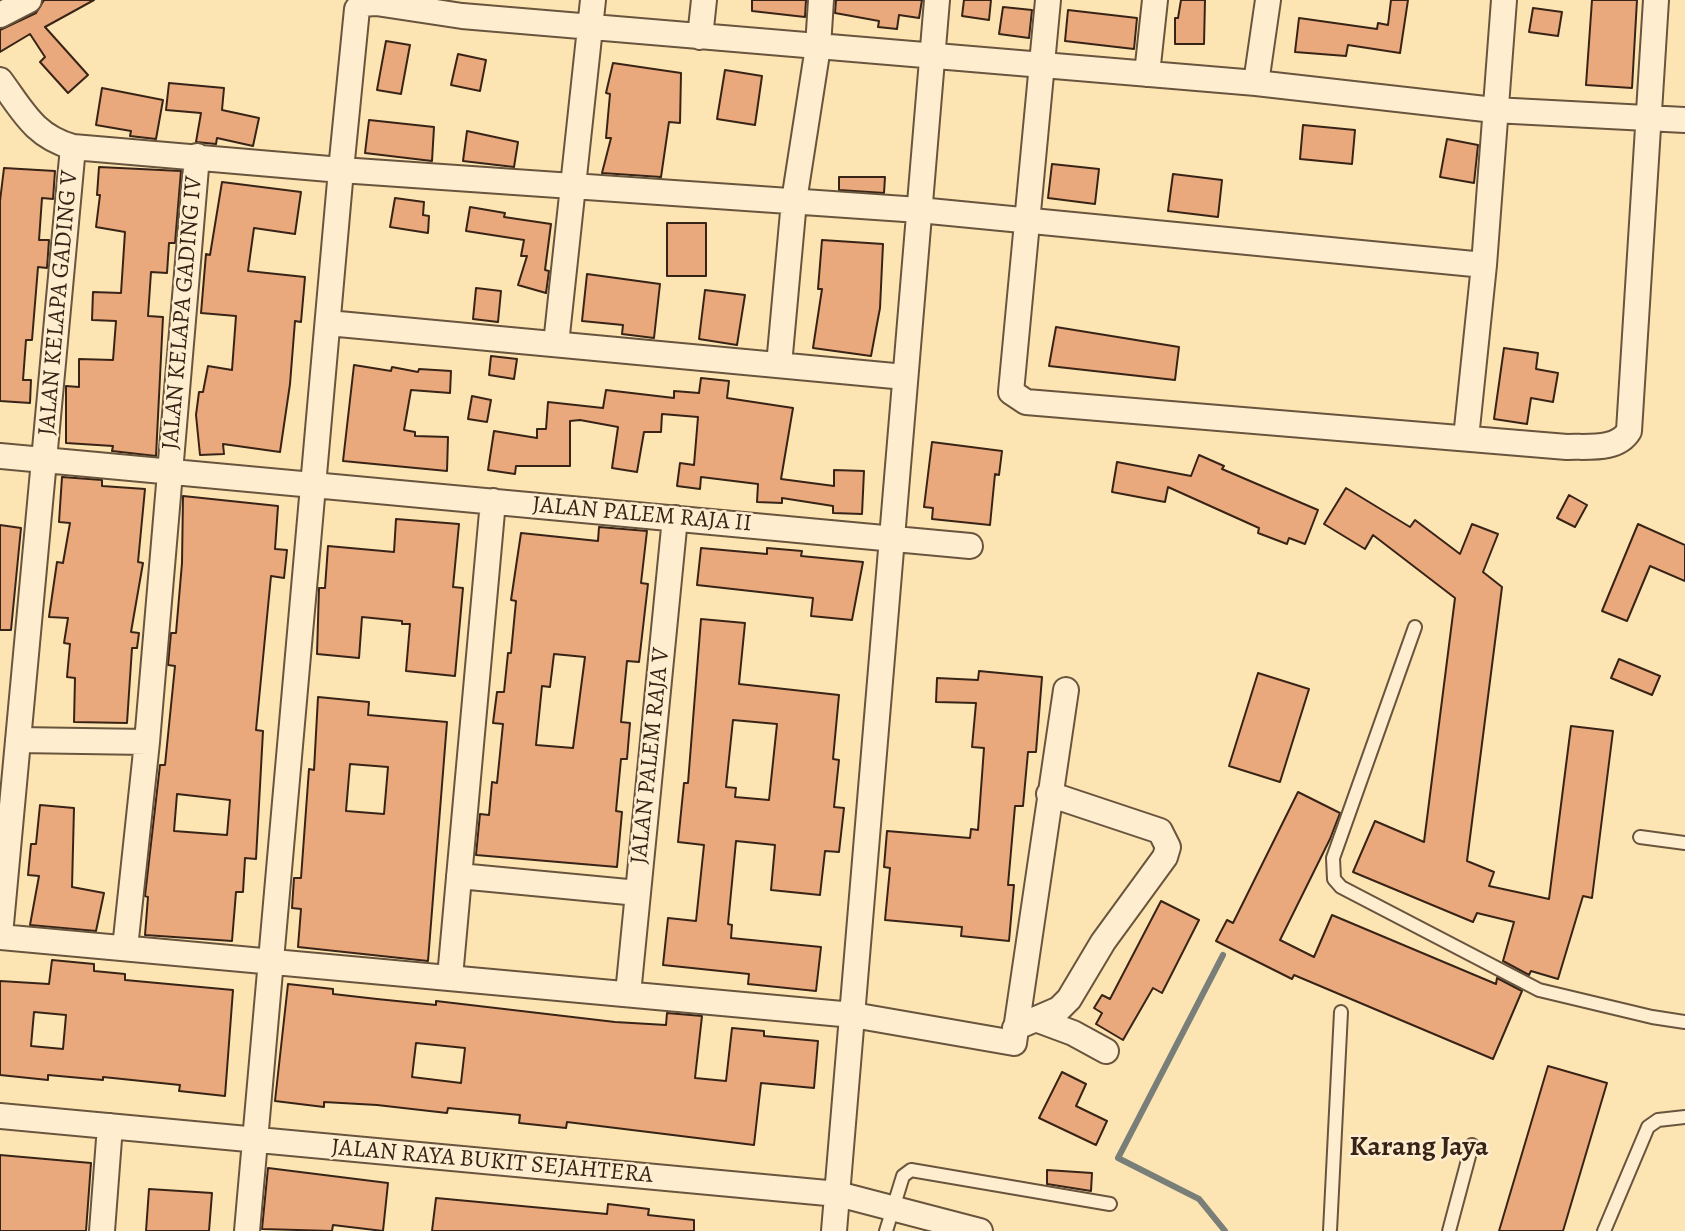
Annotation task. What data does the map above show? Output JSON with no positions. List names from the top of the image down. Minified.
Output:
{"streets":{"street":["JALAN KELAPA GADING V","JALAN KELAPA GADING IV","JALAN PALEM RAJA II","JALAN PALEM RAJA V","JALAN RAYA BUKIT SEJAHTERA"]},"crossings":[["JALAN KELAPA GADING V","JALAN PALEM RAJA II"],["JALAN KELAPA GADING IV","JALAN PALEM RAJA II"],["JALAN PALEM RAJA II","JALAN PALEM RAJA V"]],"districts":["Karang Jaya"]}
